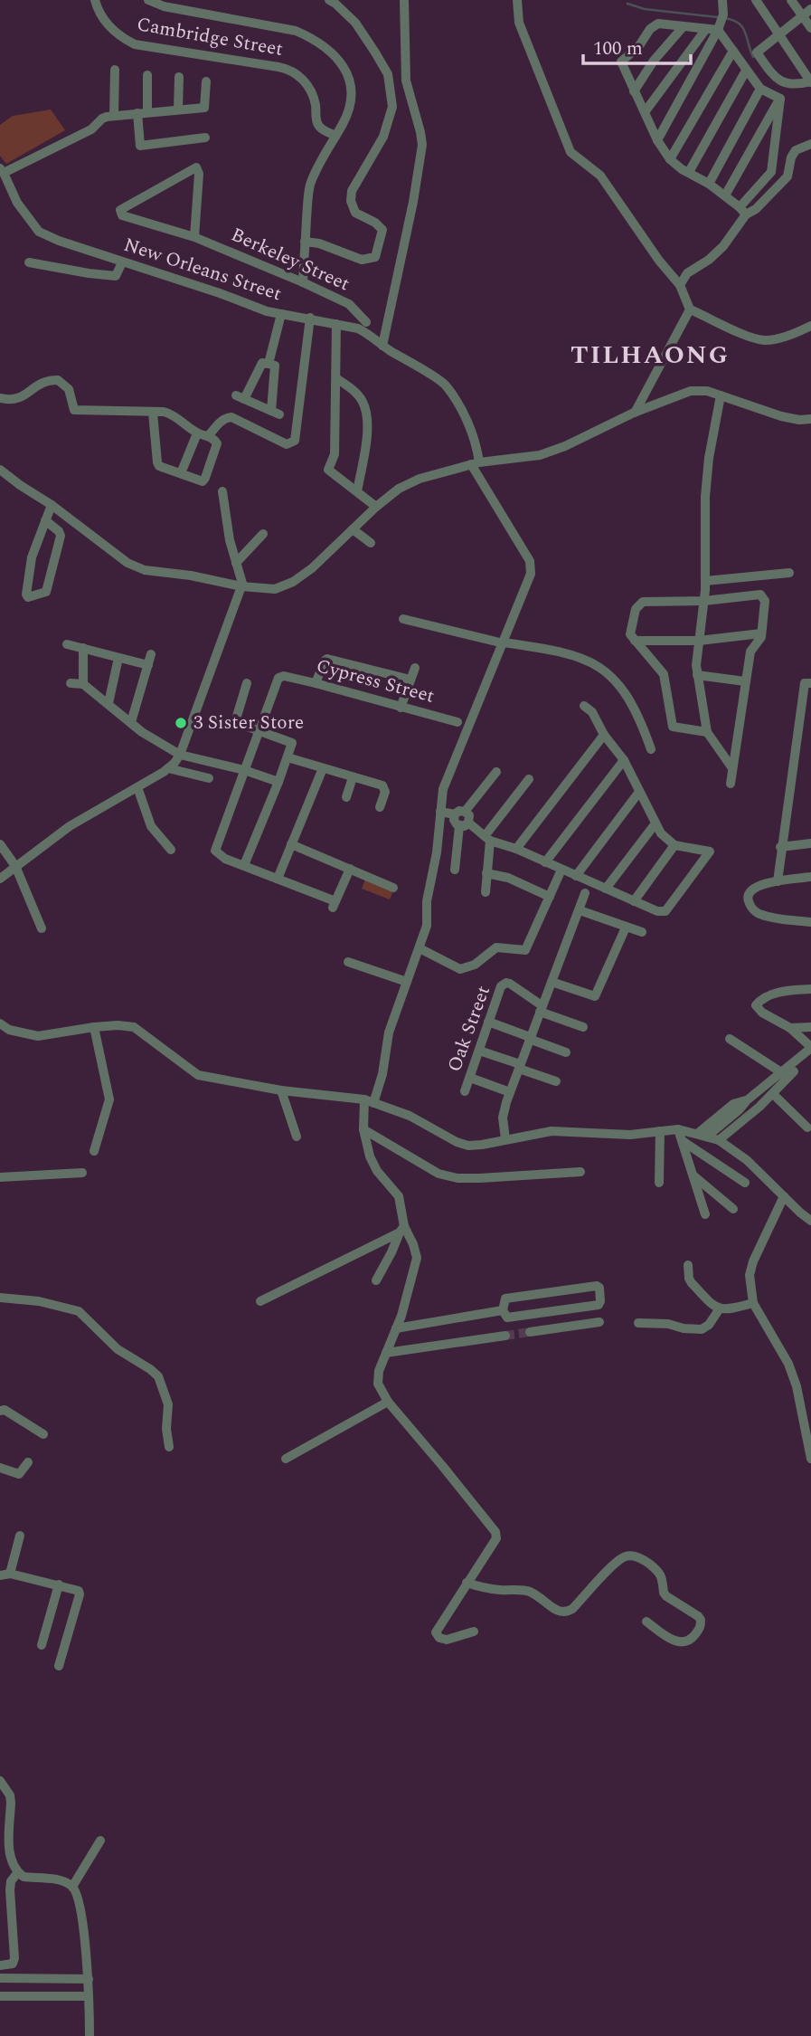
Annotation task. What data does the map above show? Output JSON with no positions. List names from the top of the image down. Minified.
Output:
{"streets":{"street":["Cambridge Street","Berkeley Street","New Orleans Street","Cypress Street","Oak Street"]},"districts":["TILHAONG"],"places":["3 Sister Store"],"scale_bar":"100 m"}
